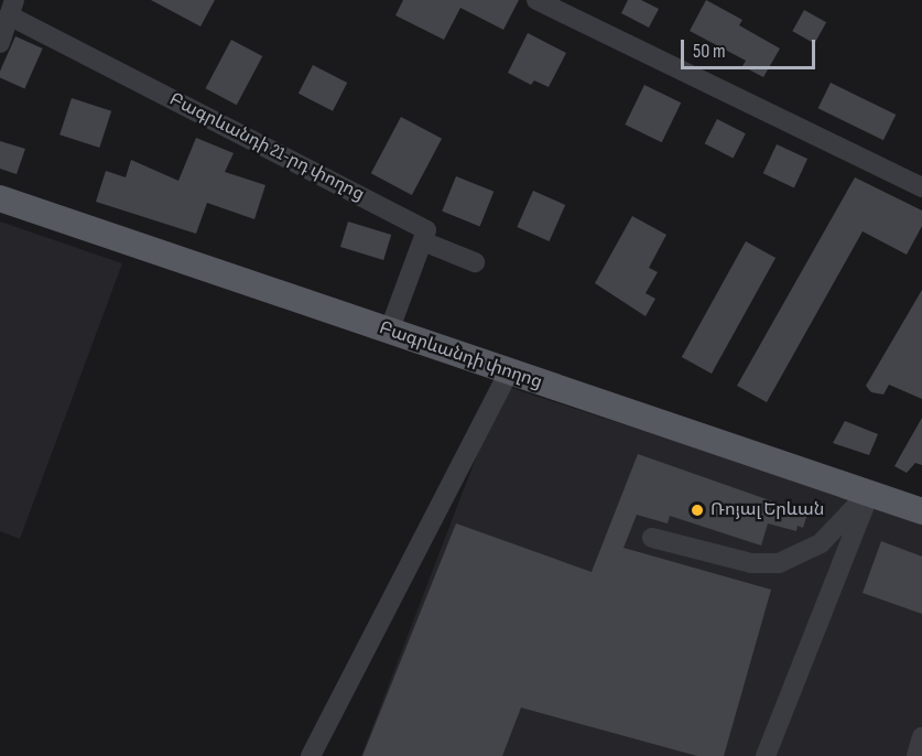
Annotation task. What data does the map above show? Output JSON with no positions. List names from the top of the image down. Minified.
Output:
{"streets":{"main road":["Բագրևանդի փողոց"],"street":["Բագրևանդի 21-րդ փողոց"]},"places":["Ռոյալ Երևան"],"scale_bar":"50 m"}
